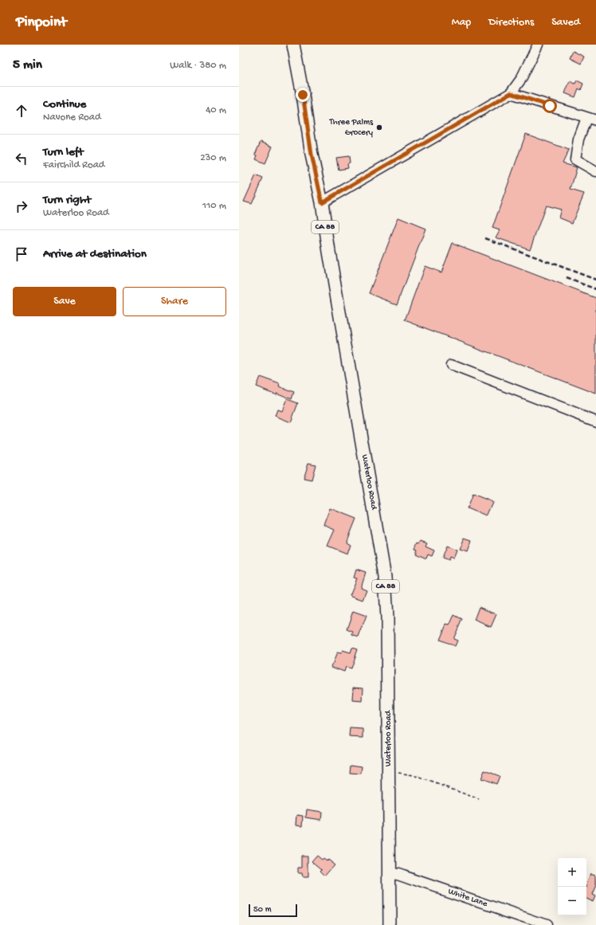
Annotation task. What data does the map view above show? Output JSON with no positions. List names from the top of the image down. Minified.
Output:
{"streets":{"main road":["CA 88","Waterloo Road"],"street":["White Lane"]},"crossings":[["Waterloo Road","White Lane"]],"places":["Three Palms Grocery"],"scale_bar":"50 m","page":{"header":"Pinpoint","nav":["Map","Directions","Saved"],"heading":["5 min","Walk · 380 m"],"list":[["Continue","Navone Road","40 m"],["Turn left","Fairchild Road","230 m"],["Turn right","Waterloo Road","110 m"],"Arrive at destination"],"buttons":["Save","Share"],"map_buttons":["+","−"],"scale":"50 m"}}
